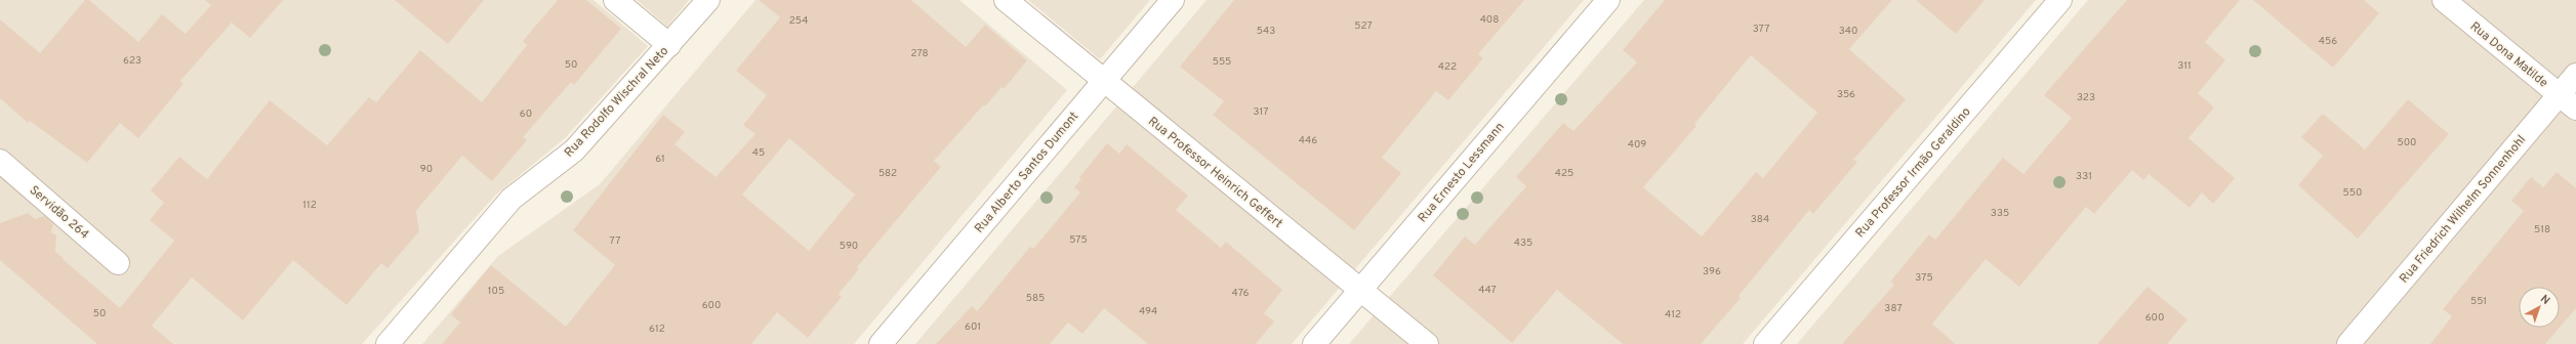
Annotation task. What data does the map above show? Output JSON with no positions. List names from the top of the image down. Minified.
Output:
{"streets":{"street":["Rua Dona Matilde","Rua Rodolfo Wischral Neto","Rua Alberto Santos Dumont","Rua Professor Heinrich Geffert","Rua Ernesto Lessmann","Rua Professor Irmão Geraldino","Rua Friedrich Wilhelm Sonnenhohl","Servidão 264"]},"crossings":[["Rua Dona Matilde","Rua Friedrich Wilhelm Sonnenhohl"],["Rua Alberto Santos Dumont","Rua Professor Heinrich Geffert"],["Rua Professor Heinrich Geffert","Rua Ernesto Lessmann"]],"house_numbers":["408","254","527","377","543","340","456","278","623","555","50","311","422","356","323","317","60","446","500","409","45","61","90","582","425","331","550","112","335","384","518","575","77","435","590","396","375","447","105","476","585","551","600","387","494","50","412","600","601","612"],"north":"top right"}
